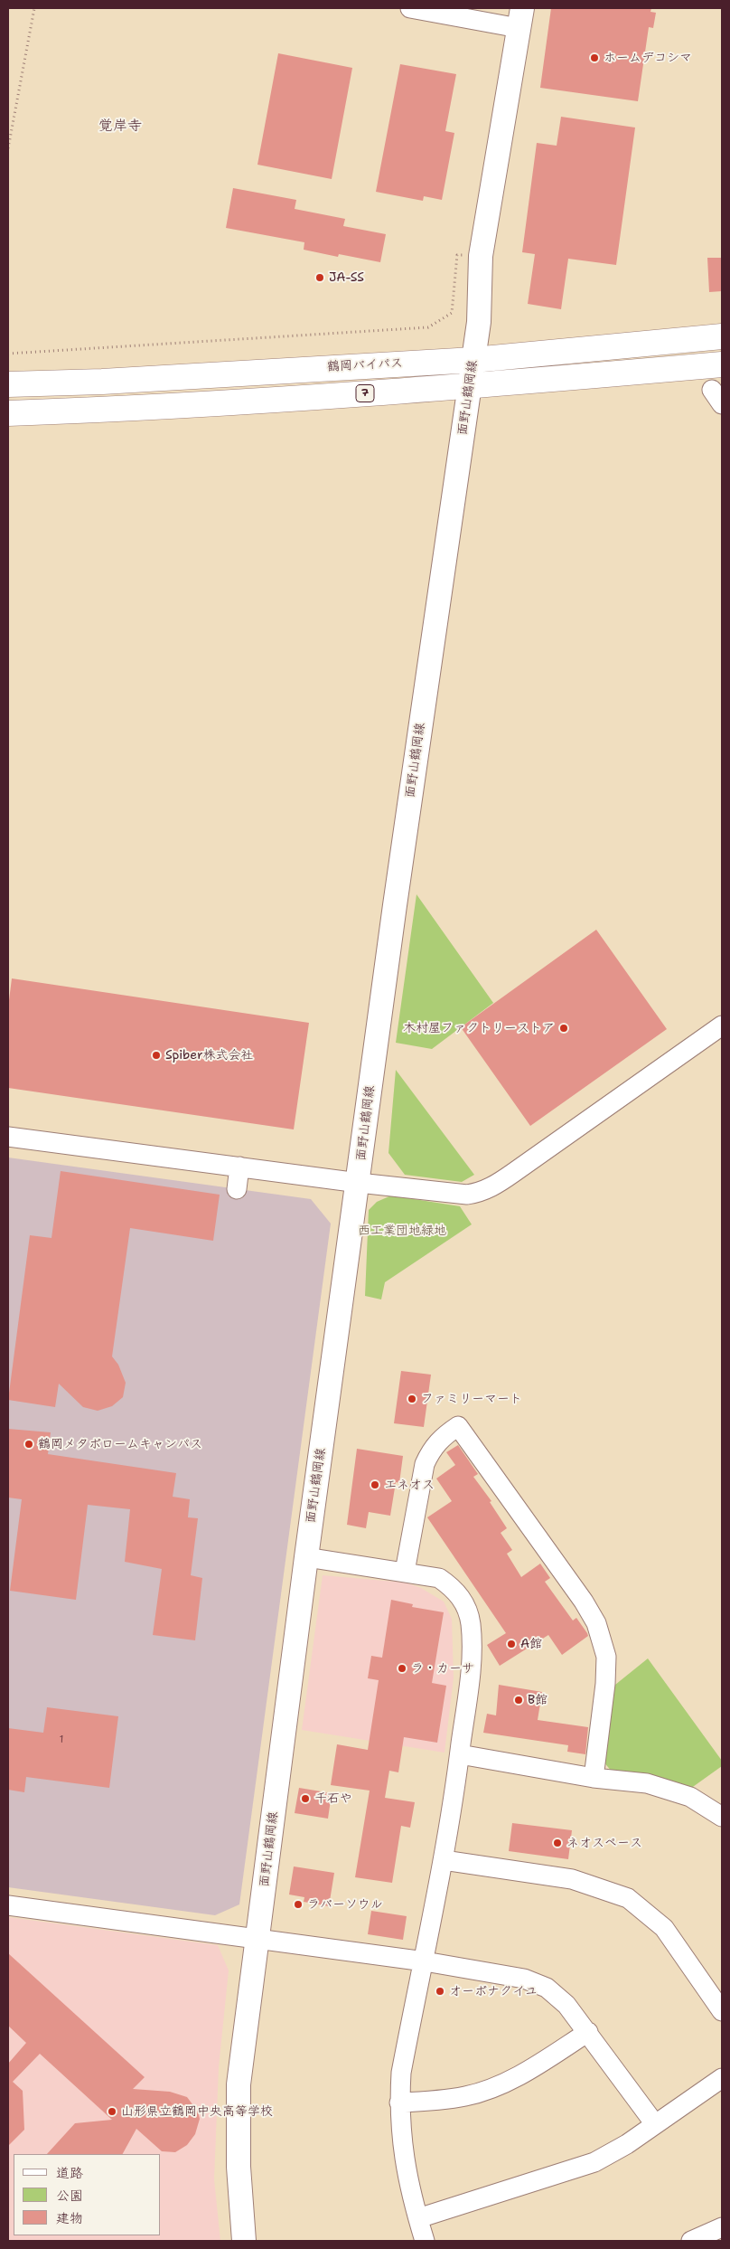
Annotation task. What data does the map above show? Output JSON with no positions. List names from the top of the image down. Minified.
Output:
{"streets":{"highway":["鶴岡バイパス","7"],"main road":["面野山鶴岡線"]},"crossings":[["鶴岡バイパス","面野山鶴岡線"],["7","面野山鶴岡線"]],"districts":["覚岸寺"],"parks":["西工業団地緑地"],"places":["ホームデコシマ","JA-SS","木村屋ファクトリーストア","Spiber株式会社","ファミリーマート","鶴岡メタボロームキャンパス","エネオス","A館","ラ・カーサ","B館","千石や","ネオスペース","ラバーソウル","オーボナクイユ","山形県立鶴岡中央高等学校"],"house_numbers":["1"],"legend":["道路","公園","建物"]}
